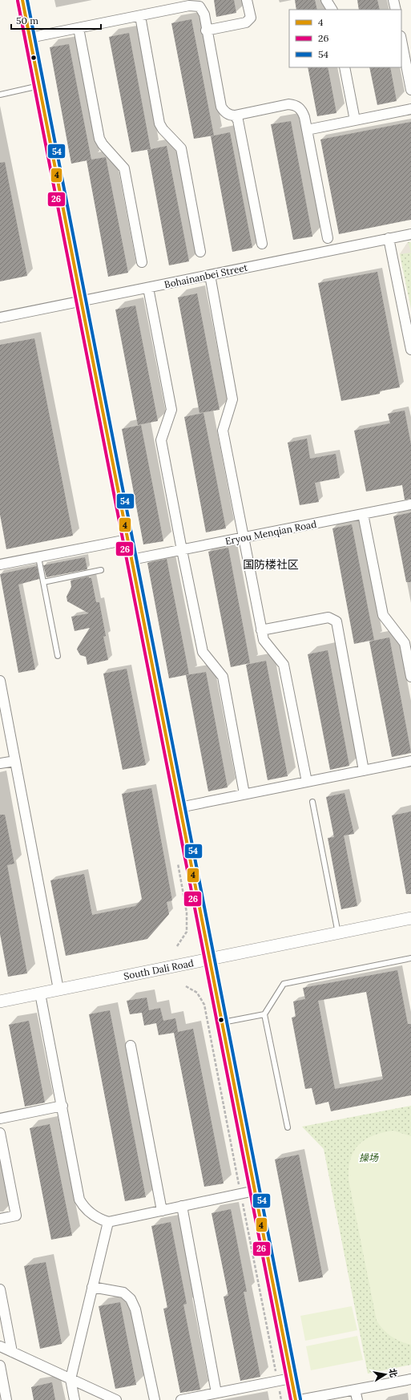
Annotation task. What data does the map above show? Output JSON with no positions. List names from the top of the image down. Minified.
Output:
{"streets":{"street":["Bohainanbei Street","Eryou Menqian Road","South Dali Road"]},"districts":["国防楼社区"],"parks":["操场"],"lines":["transit line 4","transit line 54","transit line 26"],"legend":["4","26","54"],"scale_bar":"50 m","north":"right"}
